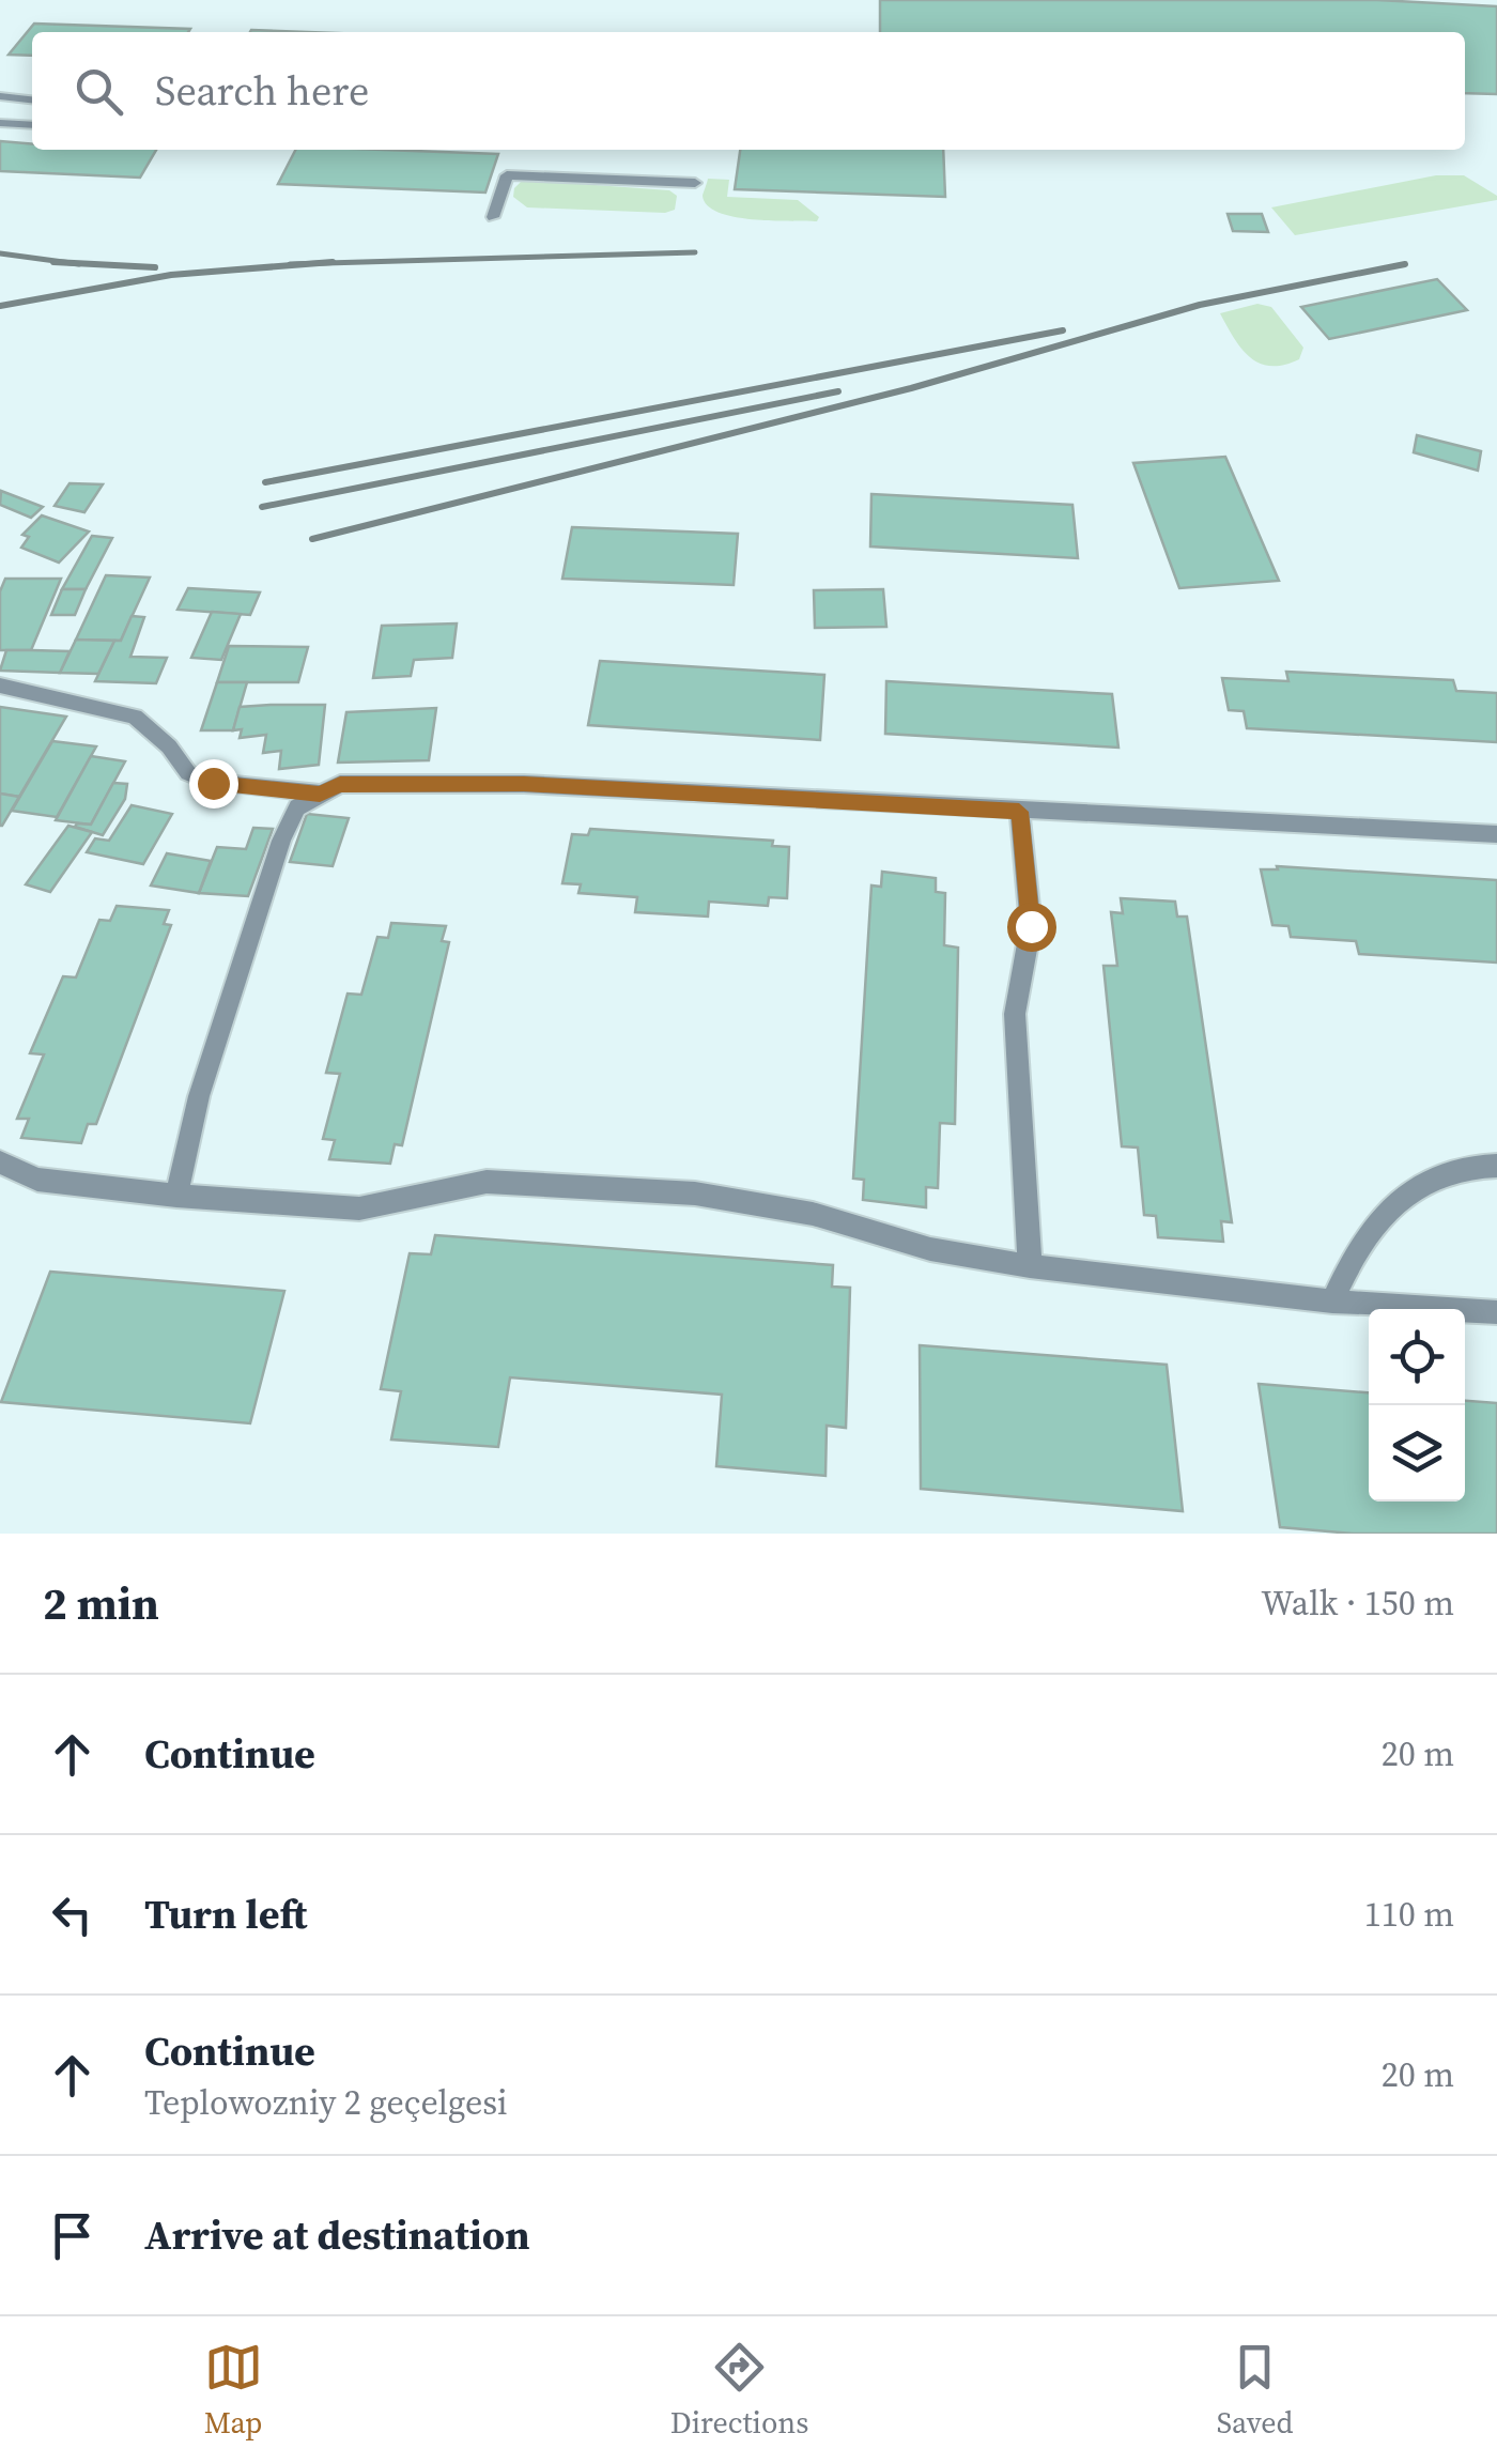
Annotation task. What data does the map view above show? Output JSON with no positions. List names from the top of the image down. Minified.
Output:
{"page":{"search":"Search here","heading":["2 min","Walk · 150 m"],"list":[["Continue","20 m"],["Turn left","110 m"],["Continue","Teplowozniy 2 geçelgesi","20 m"],"Arrive at destination"],"nav":["Map","Directions","Saved"]}}
